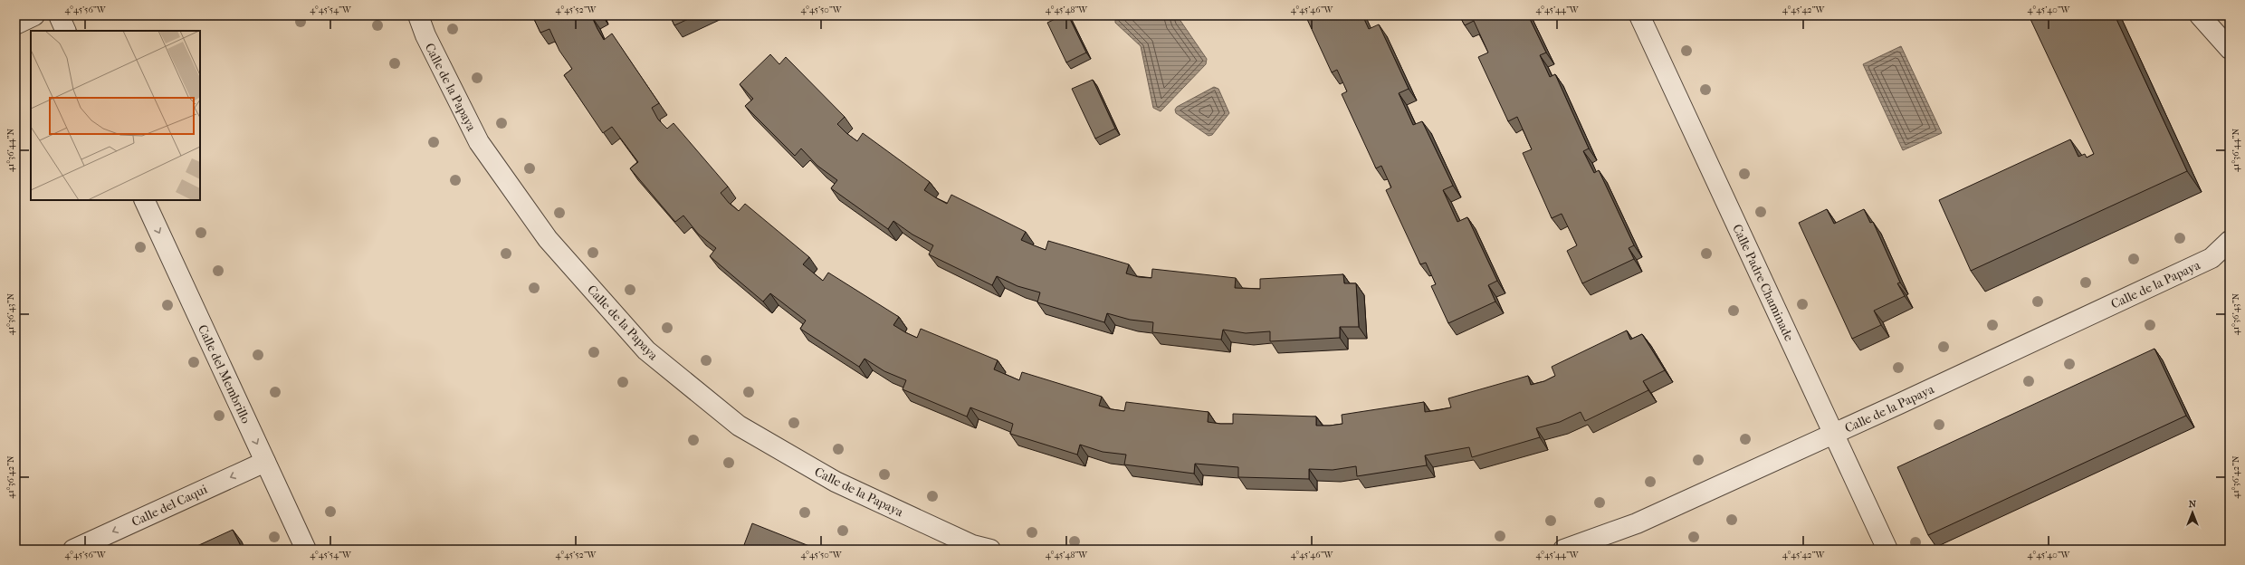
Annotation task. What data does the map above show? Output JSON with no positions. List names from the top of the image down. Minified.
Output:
{"streets":{"street":["Calle de la Papaya","Calle Padre Chaminade","Calle del Membrillo","Calle del Caqui"]},"crossings":[["Calle de la Papaya","Calle Padre Chaminade"],["Calle del Membrillo","Calle del Caqui"]],"one_way":["Calle del Membrillo","Calle del Caqui"],"north":"top","coordinates":["4°45'56\"W","4°45'54\"W","4°45'52\"W","4°45'50\"W","4°45'48\"W","4°45'46\"W","4°45'44\"W","4°45'42\"W","4°45'40\"W","41°36'44\"N","41°36'43\"N","41°36'42\"N"]}
